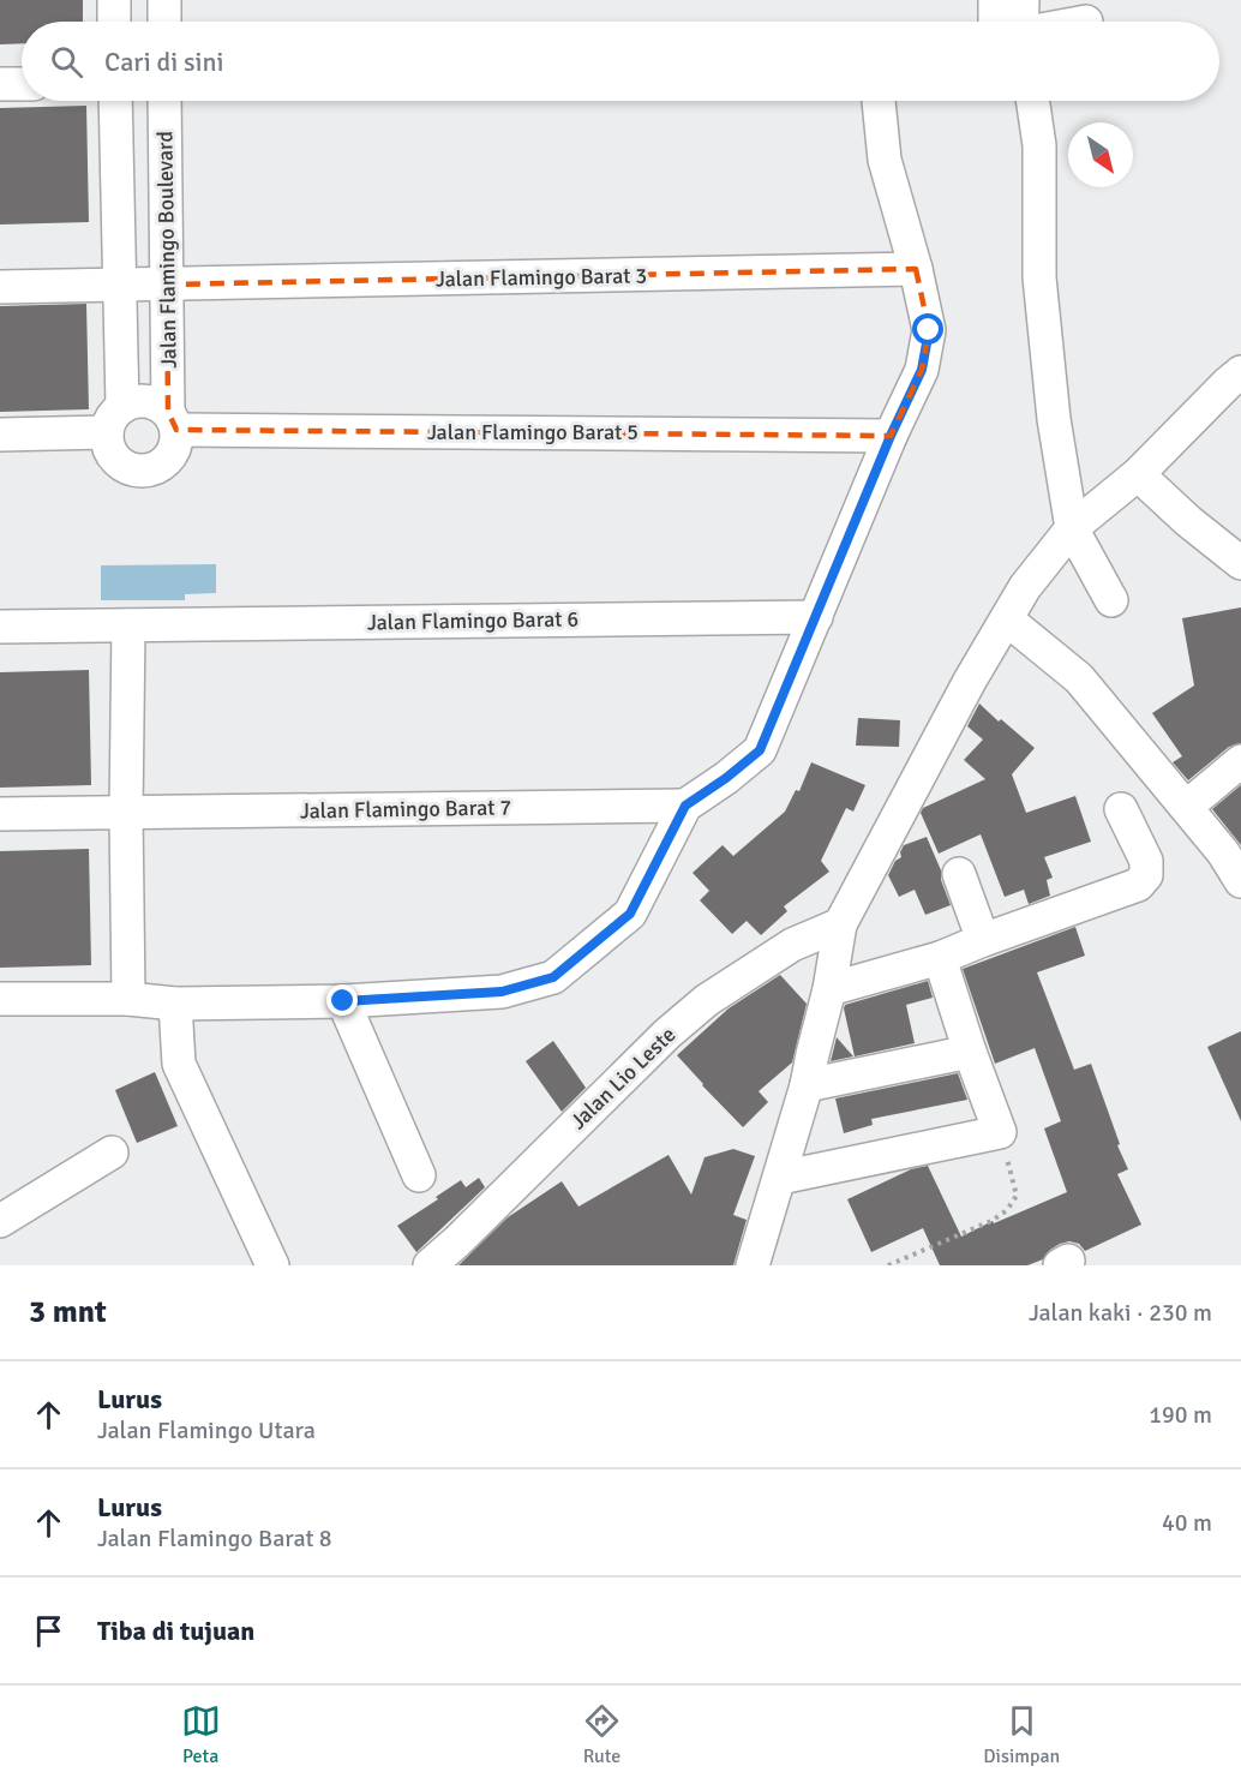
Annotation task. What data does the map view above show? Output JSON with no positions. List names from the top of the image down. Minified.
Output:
{"streets":{"street":["Jalan Flamingo Boulevard","Jalan Flamingo Barat 3","Jalan Flamingo Barat 5","Jalan Flamingo Barat 6","Jalan Flamingo Barat 7","Jalan Lio Leste"]},"crossings":[["Jalan Flamingo Boulevard","Jalan Flamingo Barat 3"],["Jalan Flamingo Boulevard","Jalan Flamingo Barat 5"]],"north":"bottom right","page":{"search":"Cari di sini","heading":["3 mnt","Jalan kaki · 230 m"],"list":[["Lurus","Jalan Flamingo Utara","190 m"],["Lurus","Jalan Flamingo Barat 8","40 m"],"Tiba di tujuan"],"nav":["Peta","Rute","Disimpan"]}}
